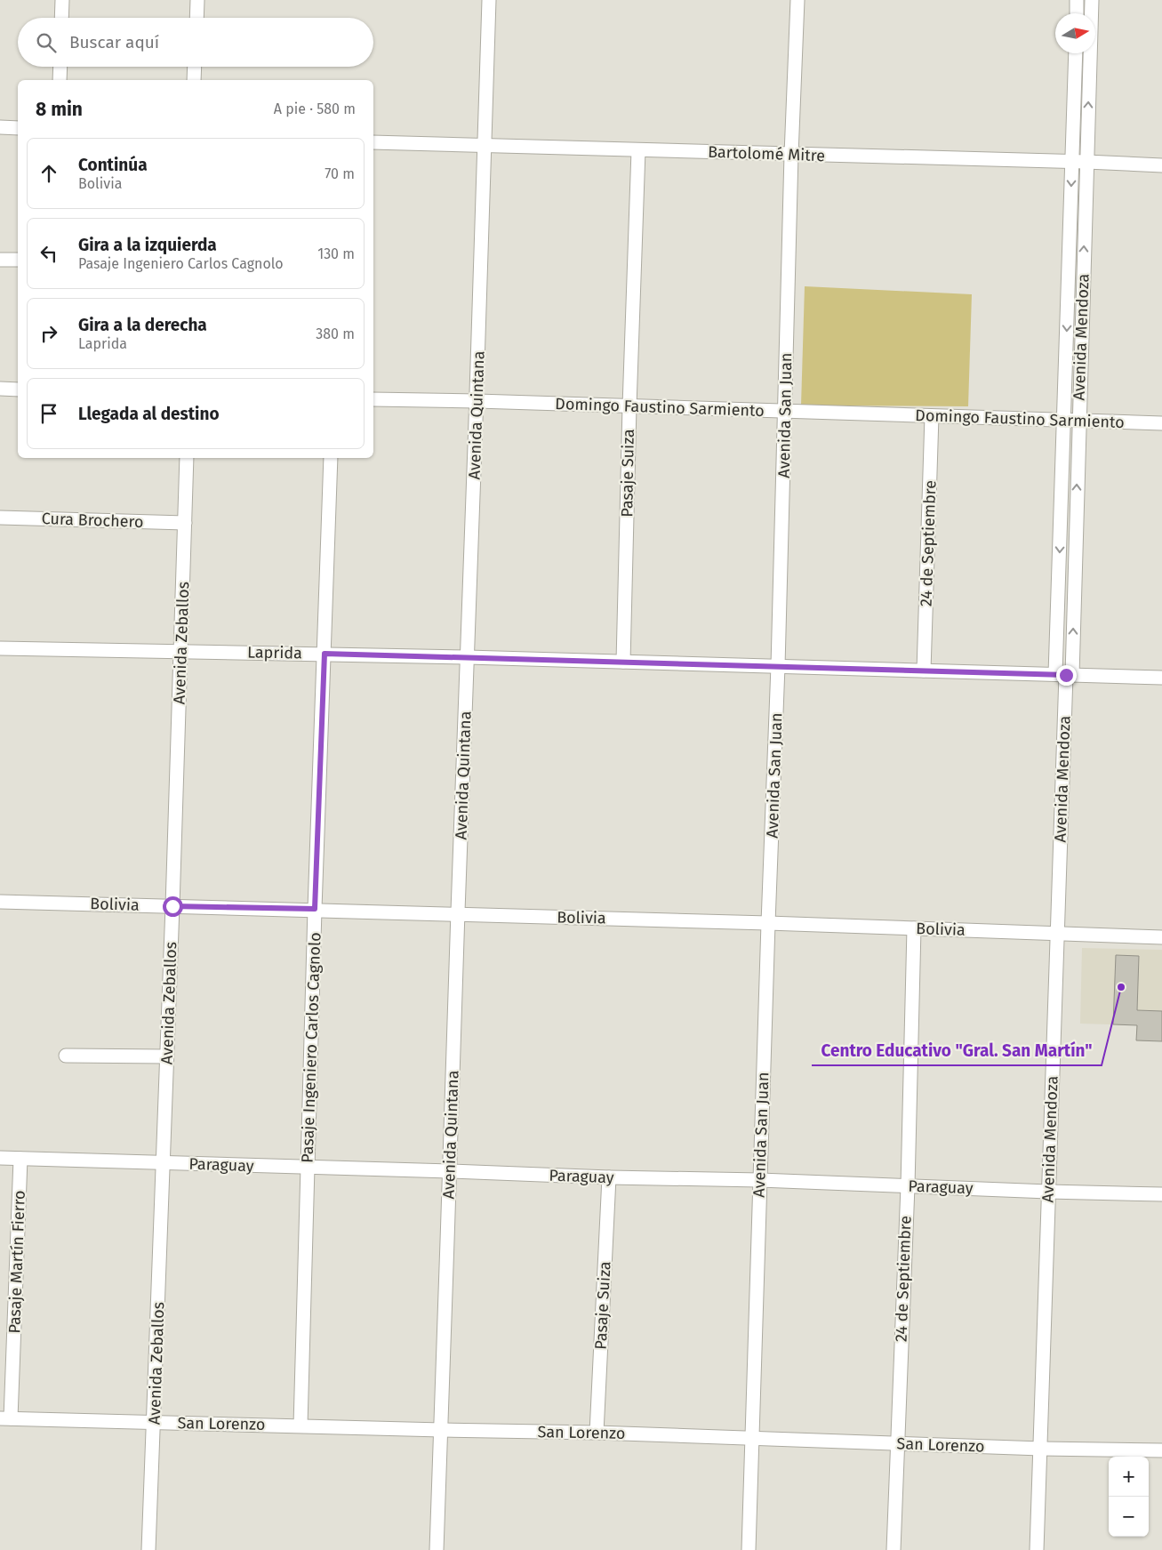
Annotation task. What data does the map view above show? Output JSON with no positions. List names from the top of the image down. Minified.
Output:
{"streets":{"street":["Bartolomé Mitre","Avenida Mendoza","Domingo Faustino Sarmiento","Avenida Quintana","Avenida San Juan","Pasaje Suiza","Cura Brochero","24 de Septiembre","Avenida Zeballos","Laprida","Bolivia","Pasaje Ingeniero Carlos Cagnolo","Paraguay","Pasaje Martín Fierro","San Lorenzo"]},"crossings":[["Bartolomé Mitre","Avenida Mendoza"],["Bartolomé Mitre","Avenida Quintana"],["Bartolomé Mitre","Avenida San Juan"],["Bartolomé Mitre","Pasaje Suiza"],["Avenida Mendoza","Domingo Faustino Sarmiento"],["Avenida Mendoza","Laprida"],["Avenida Mendoza","Bolivia"],["Avenida Mendoza","Paraguay"],["Avenida Mendoza","San Lorenzo"],["Domingo Faustino Sarmiento","Avenida Quintana"],["Domingo Faustino Sarmiento","Avenida San Juan"],["Domingo Faustino Sarmiento","Pasaje Suiza"],["Domingo Faustino Sarmiento","24 de Septiembre"],["Avenida Quintana","Laprida"],["Avenida Quintana","Bolivia"],["Avenida Quintana","Paraguay"],["Avenida Quintana","San Lorenzo"],["Avenida San Juan","Laprida"],["Avenida San Juan","Bolivia"],["Avenida San Juan","Paraguay"],["Avenida San Juan","San Lorenzo"],["Pasaje Suiza","Laprida"],["Pasaje Suiza","Paraguay"],["Pasaje Suiza","San Lorenzo"],["Cura Brochero","Avenida Zeballos"],["24 de Septiembre","Laprida"],["24 de Septiembre","Bolivia"],["24 de Septiembre","Paraguay"],["24 de Septiembre","San Lorenzo"],["Avenida Zeballos","Laprida"],["Avenida Zeballos","Bolivia"],["Avenida Zeballos","Paraguay"],["Avenida Zeballos","San Lorenzo"],["Laprida","Pasaje Ingeniero Carlos Cagnolo"],["Bolivia","Pasaje Ingeniero Carlos Cagnolo"],["Pasaje Ingeniero Carlos Cagnolo","Paraguay"],["Pasaje Ingeniero Carlos Cagnolo","San Lorenzo"],["Paraguay","Pasaje Martín Fierro"],["Pasaje Martín Fierro","San Lorenzo"]],"places":["Centro Educativo \"Gral. San Martín\""],"north":"right","page":{"search":"Buscar aquí","heading":["8 min","A pie · 580 m"],"list":[["Continúa","Bolivia","70 m"],["Gira a la izquierda","Pasaje Ingeniero Carlos Cagnolo","130 m"],["Gira a la derecha","Laprida","380 m"],"Llegada al destino"],"map_buttons":["+","−"]}}
